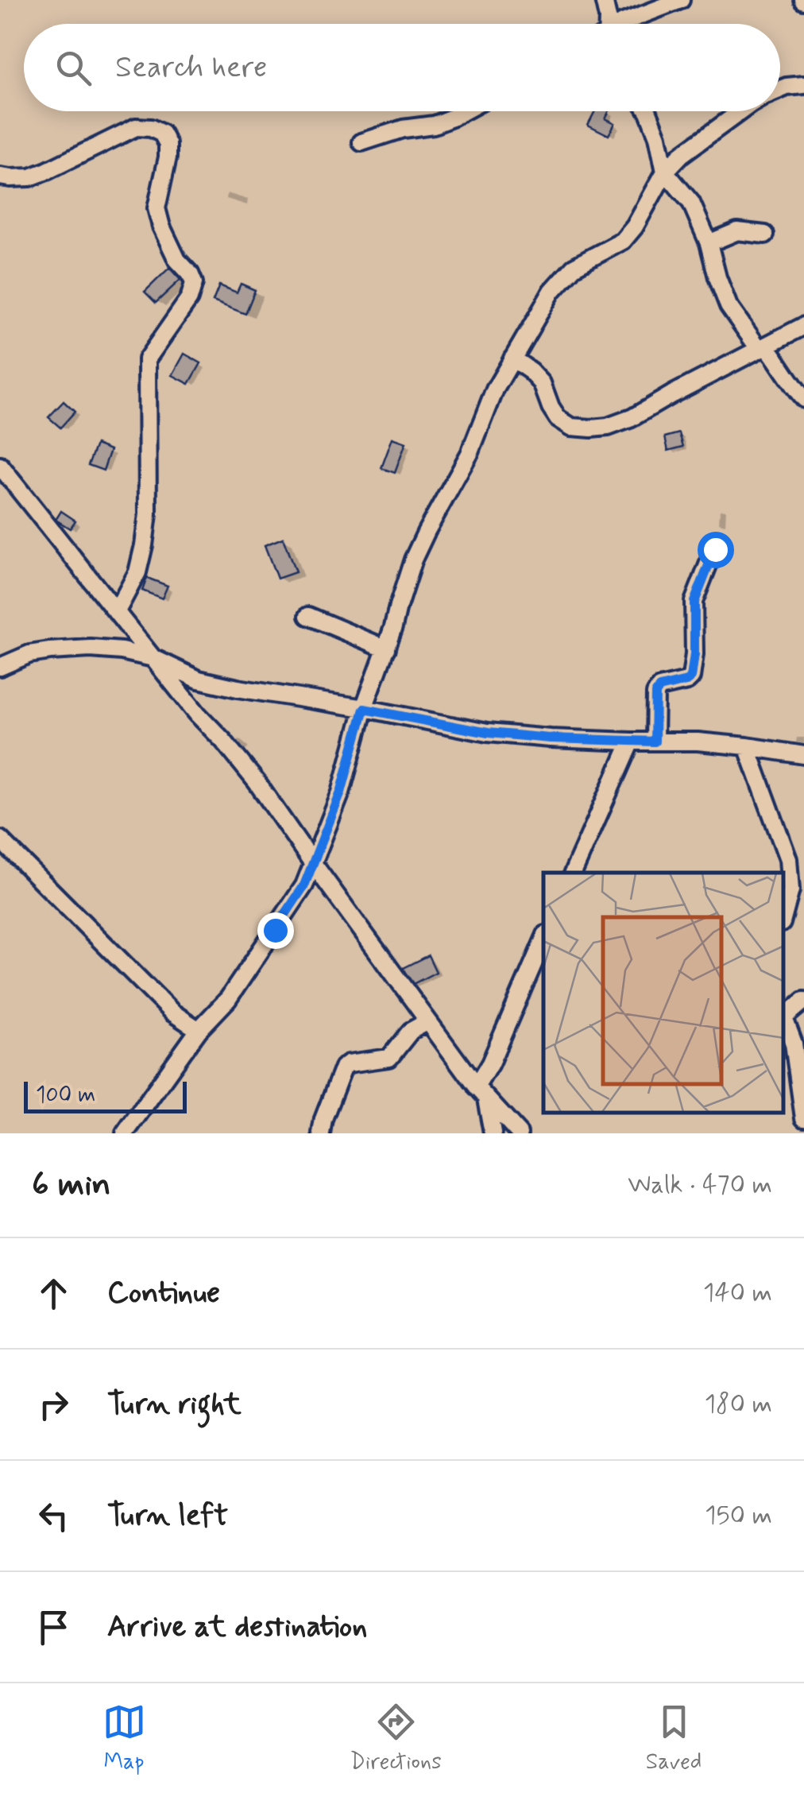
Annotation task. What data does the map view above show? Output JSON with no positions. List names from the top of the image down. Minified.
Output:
{"scale_bar":"100 m","page":{"search":"Search here","scale":"100 m","heading":["6 min","Walk · 470 m"],"list":[["Continue","140 m"],["Turn right","180 m"],["Turn left","150 m"],"Arrive at destination"],"nav":["Map","Directions","Saved"]}}
